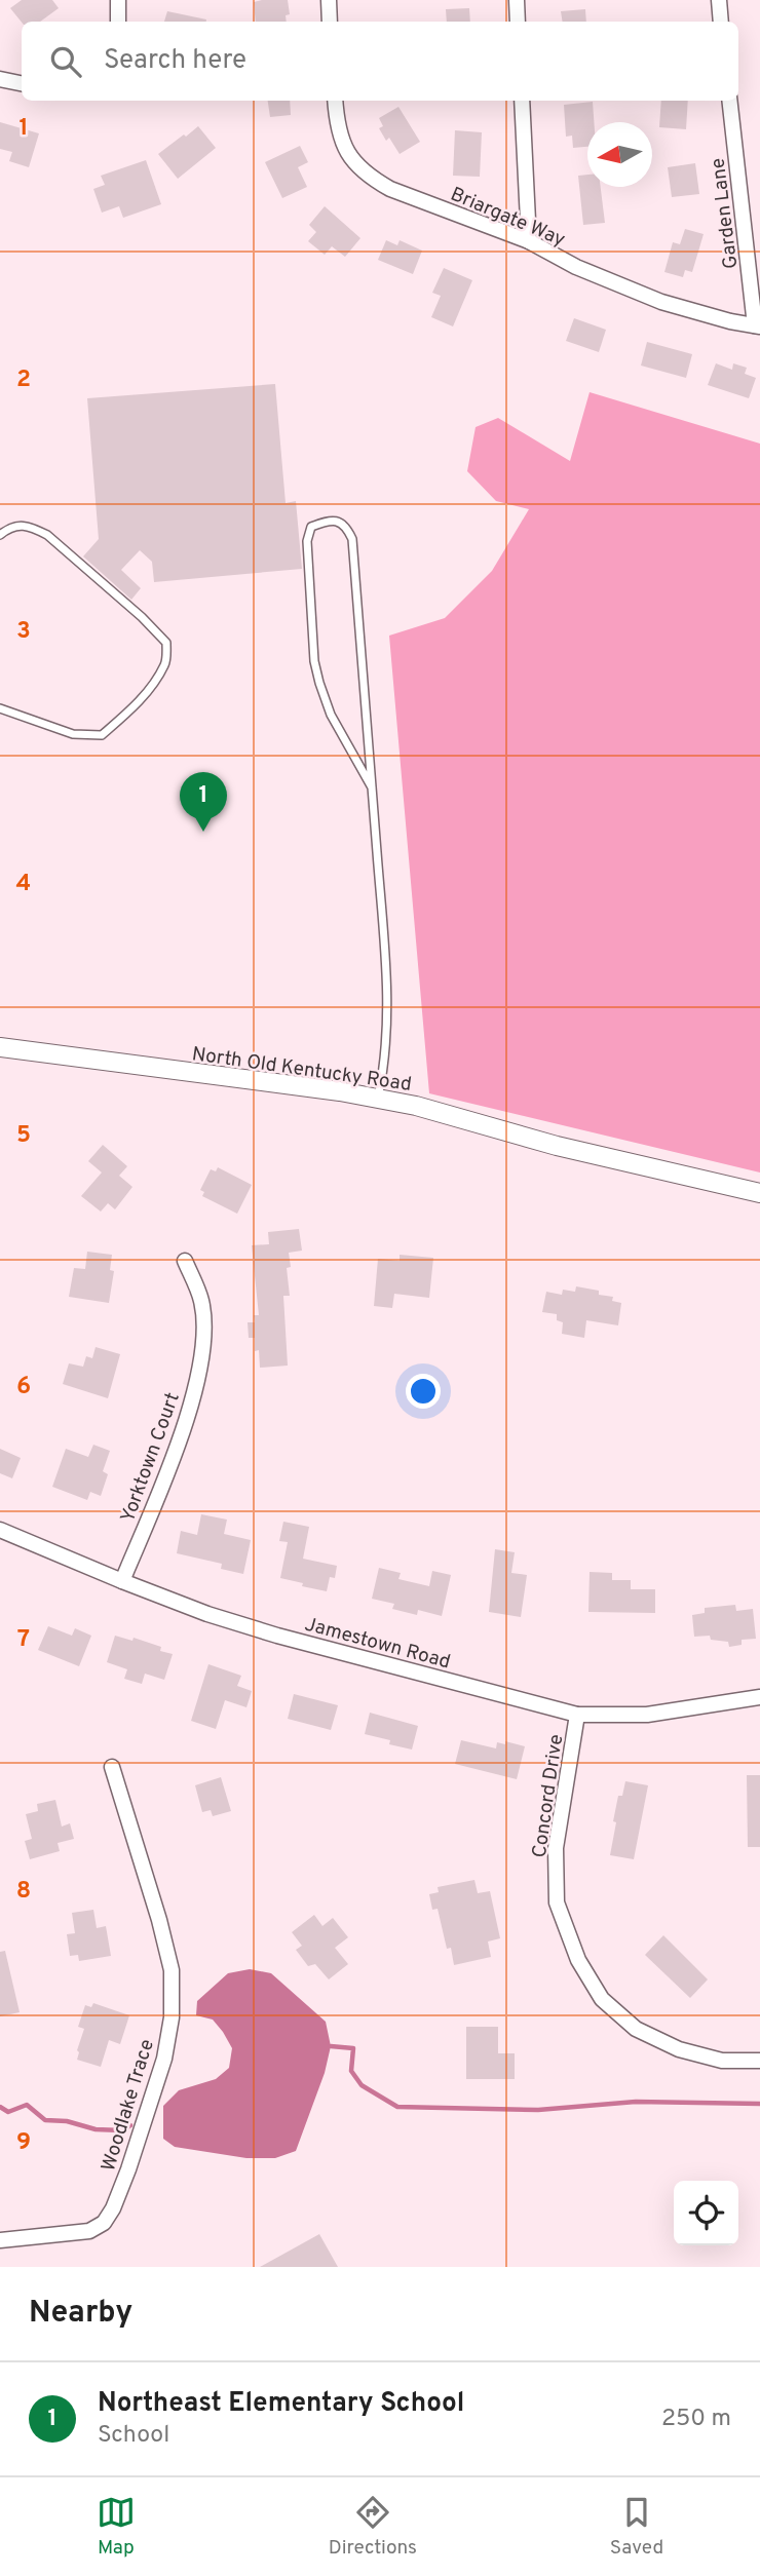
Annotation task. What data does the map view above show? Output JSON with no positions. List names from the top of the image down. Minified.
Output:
{"streets":{"street":["Garden Lane","Briargate Way","North Old Kentucky Road","Yorktown Court","Jamestown Road","Concord Drive","Woodlake Trace"]},"crossings":[["Garden Lane","Briargate Way"],["Yorktown Court","Jamestown Road"],["Jamestown Road","Concord Drive"]],"north":"left","page":{"search":"Search here","pins":"1","heading":"Nearby","list":[{"mark":"1","name":"Northeast Elementary School","note":"School","value":"250 m"}],"nav":["Map","Directions","Saved"]},"grid":{"rows":["1","2","3","4","5","6","7","8","9"]}}
